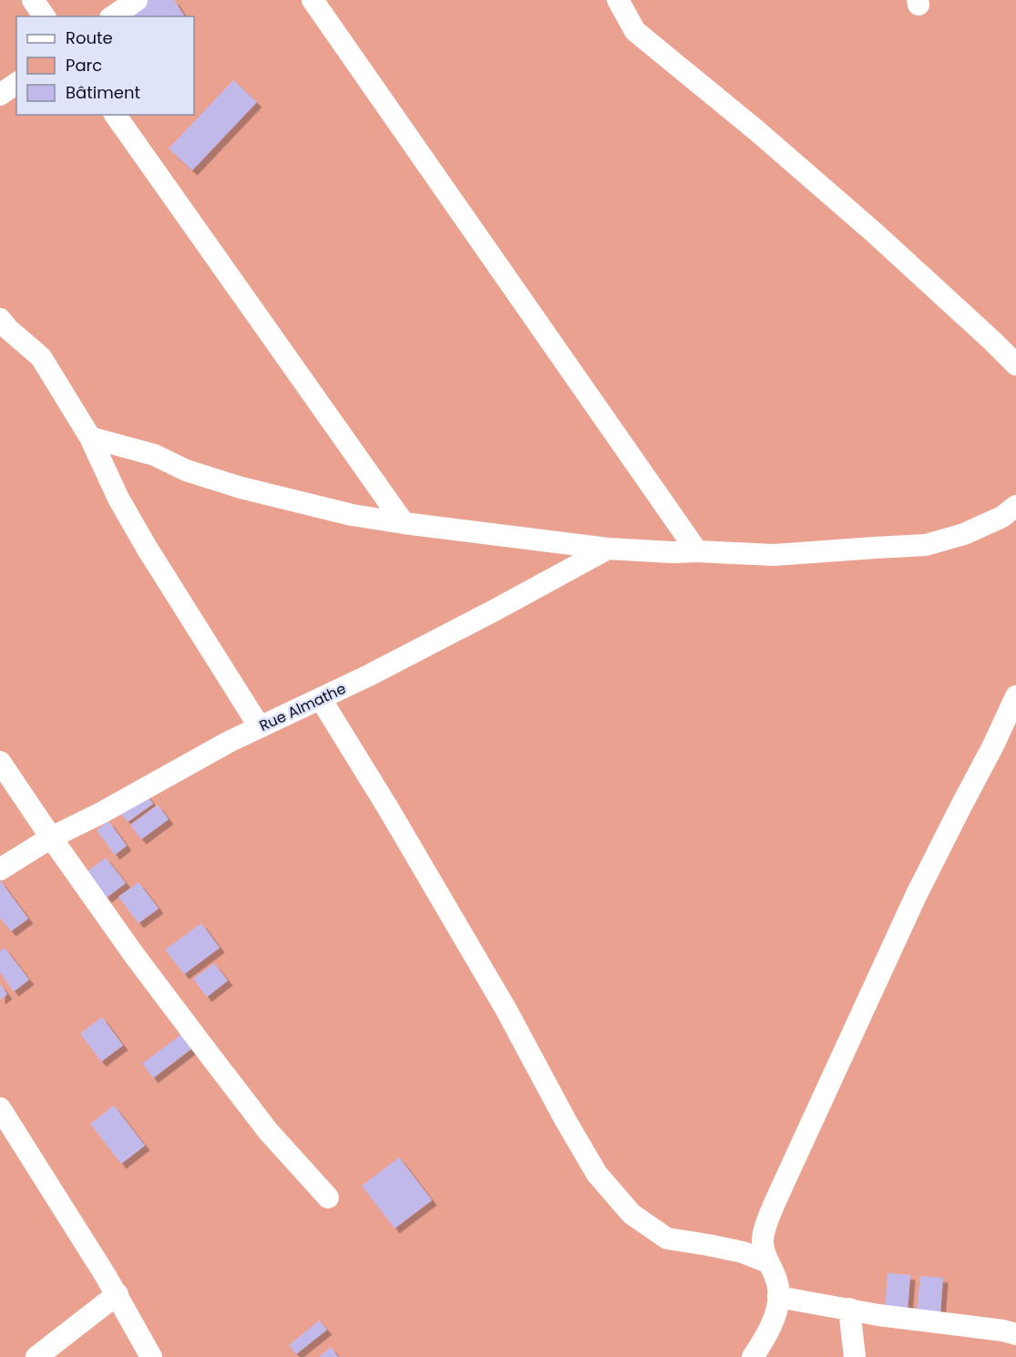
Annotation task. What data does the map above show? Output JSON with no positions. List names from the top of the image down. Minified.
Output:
{"streets":{"street":["Rue Almathe"]},"legend":["Route","Parc","Bâtiment"]}
